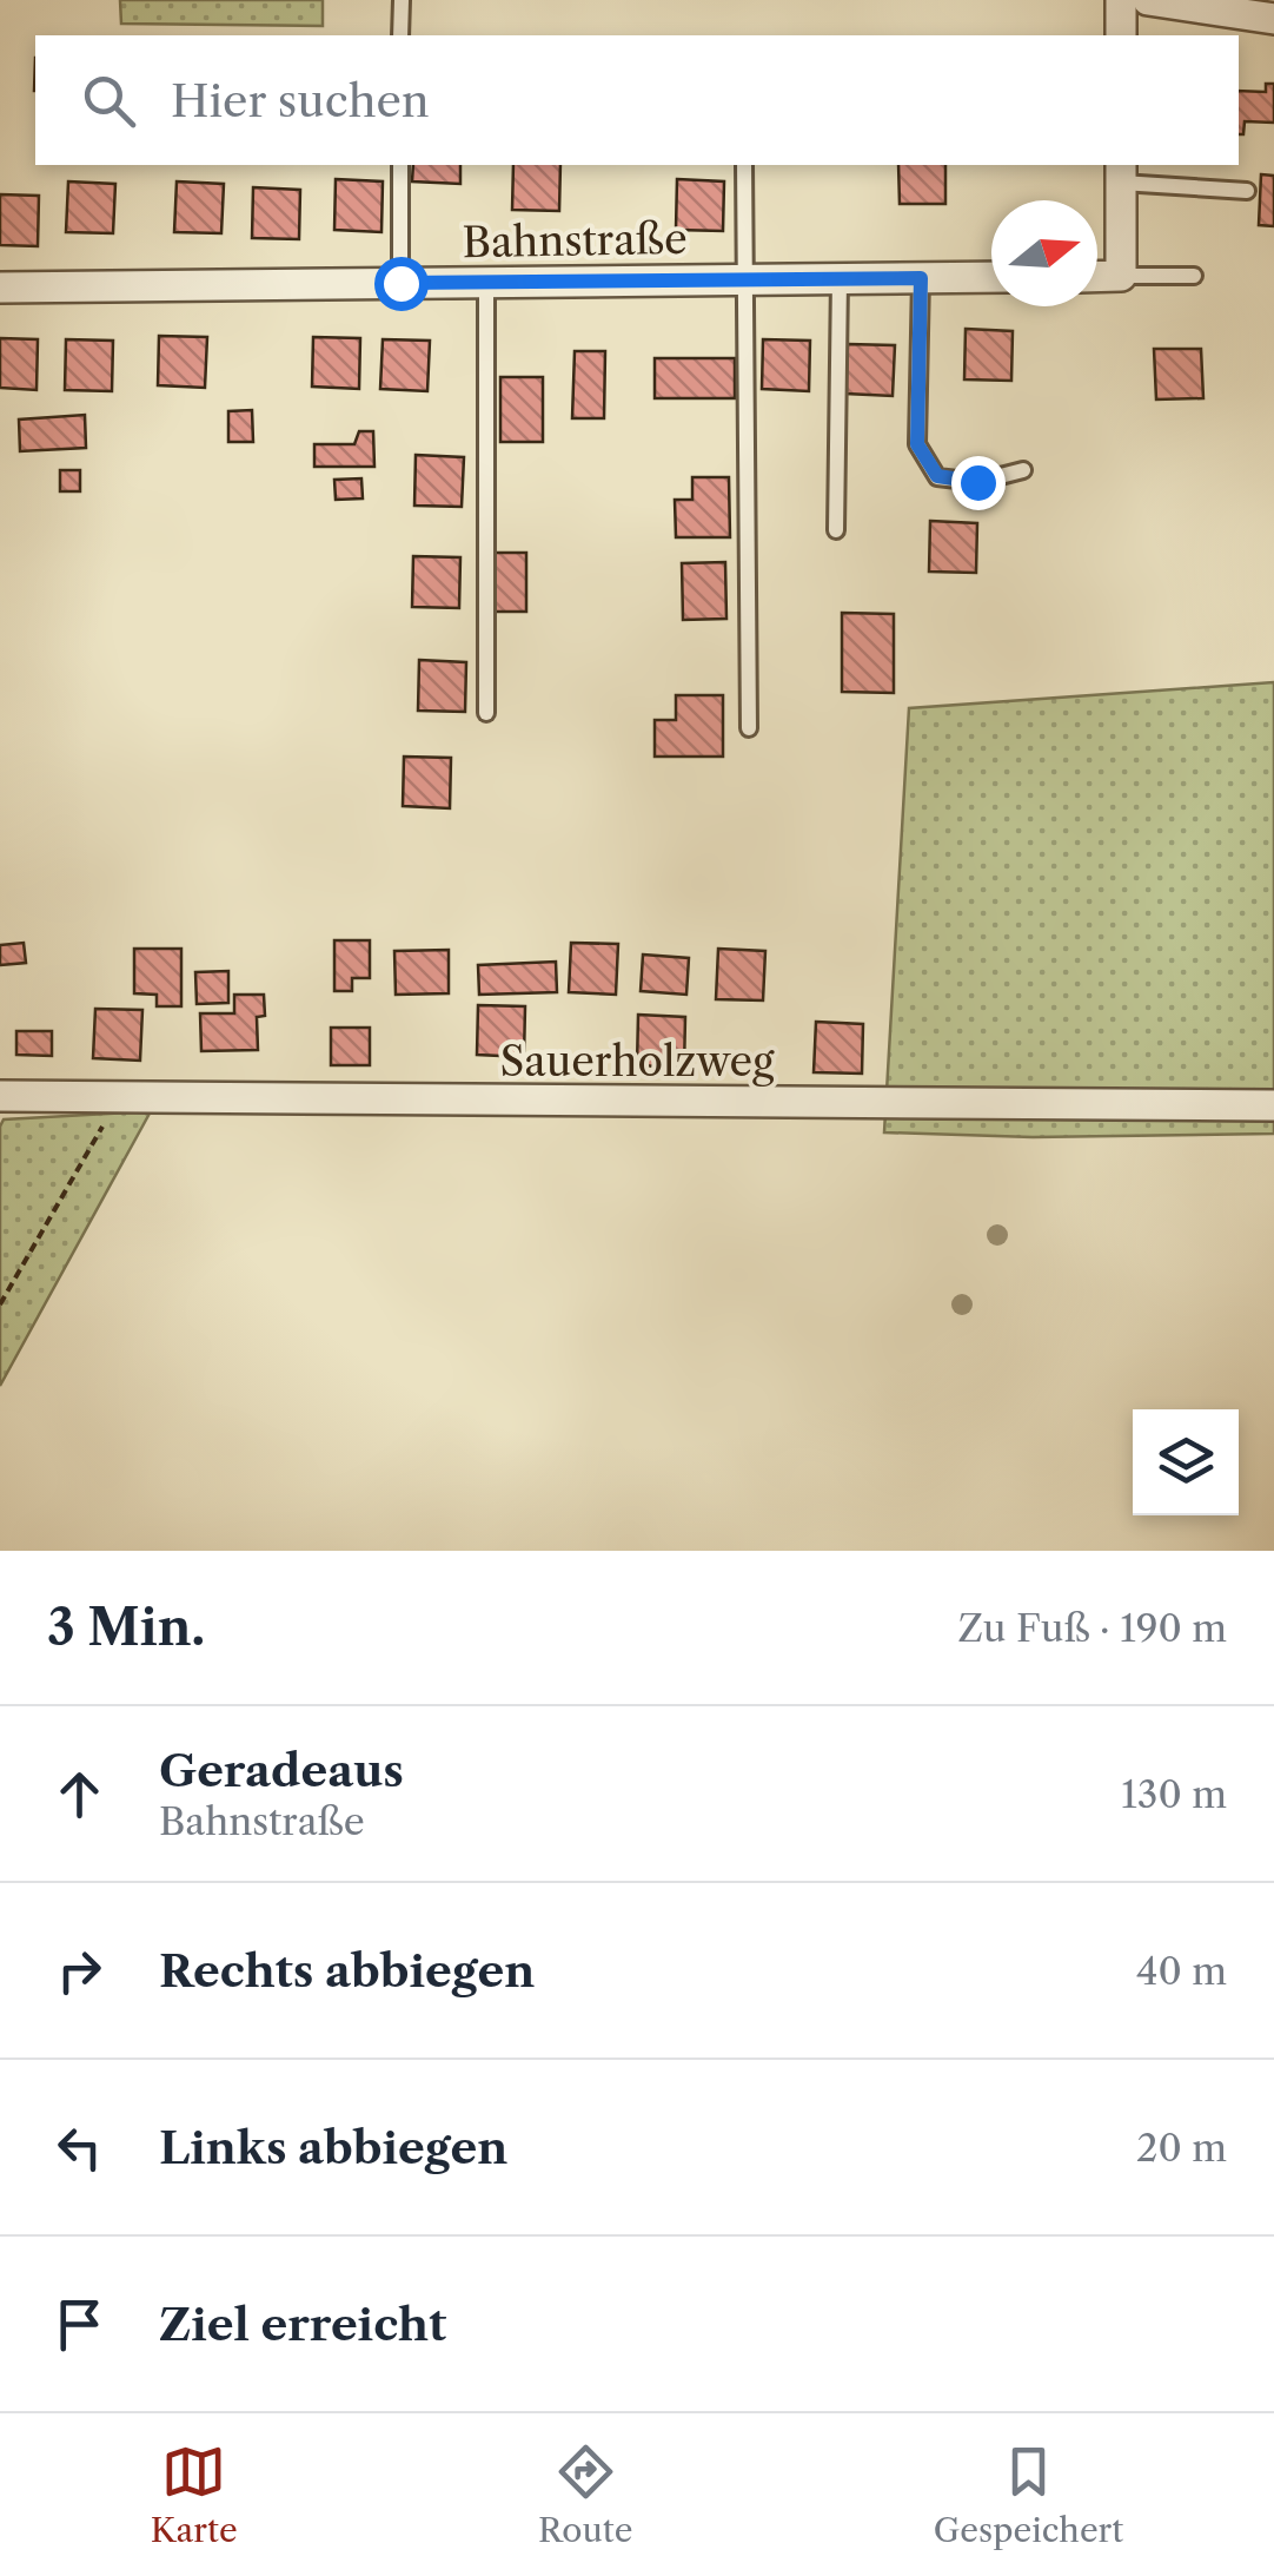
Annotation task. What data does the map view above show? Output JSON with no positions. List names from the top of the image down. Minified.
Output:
{"streets":{"street":["Bahnstraße","Sauerholzweg"]},"north":"right","page":{"search":"Hier suchen","heading":["3 Min.","Zu Fuß · 190 m"],"list":[["Geradeaus","Bahnstraße","130 m"],["Rechts abbiegen","40 m"],["Links abbiegen","20 m"],"Ziel erreicht"],"nav":["Karte","Route","Gespeichert"]}}
